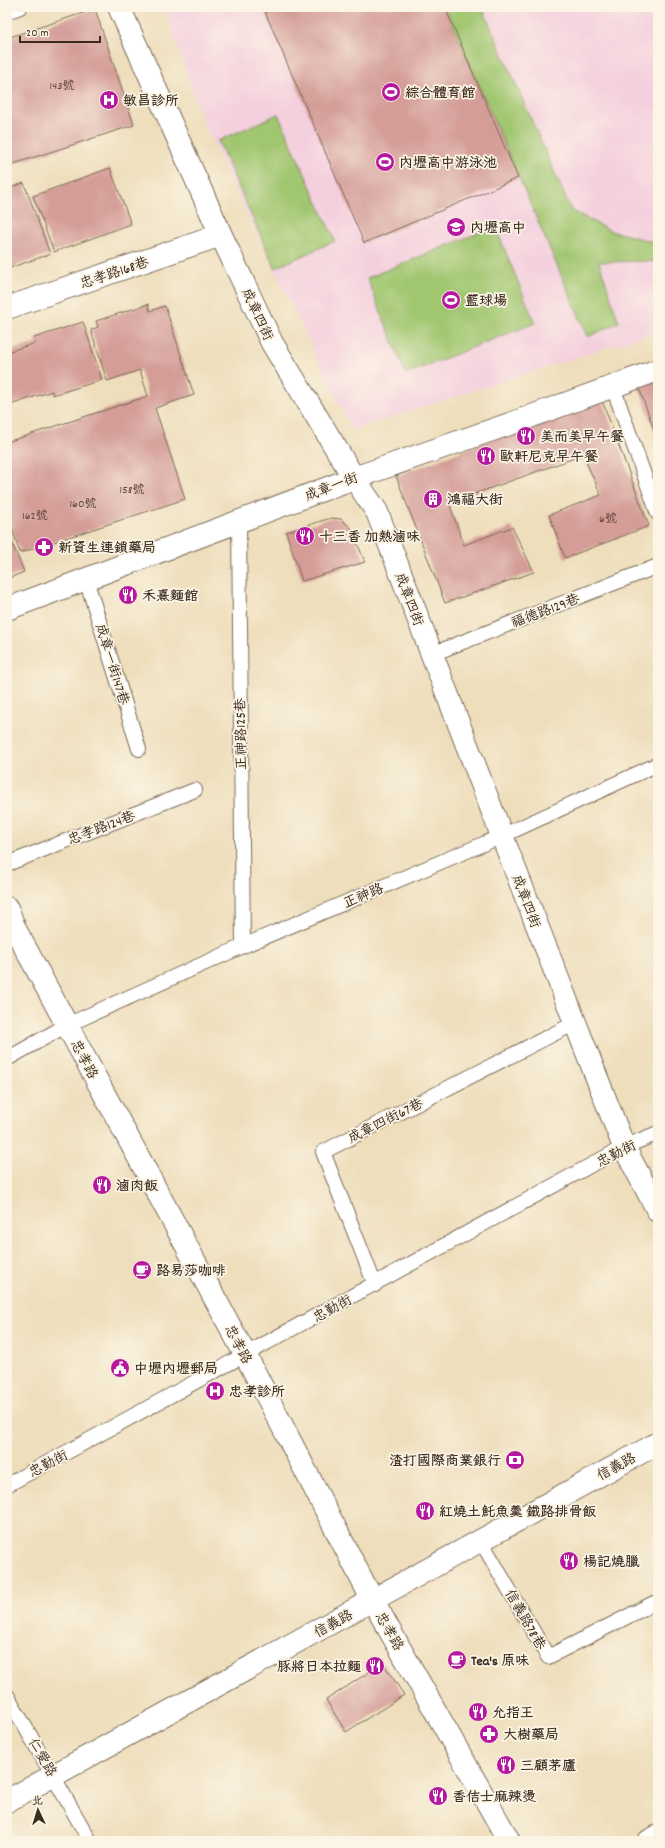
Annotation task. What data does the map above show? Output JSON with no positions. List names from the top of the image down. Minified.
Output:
{"streets":{"street":["忠孝路168巷","成章四街","成章一街","忠孝路","信義路"],"lane":["福德路129巷","成章一街147巷","正神路125巷","忠孝路124巷","正神路","成章四街67巷","忠勤街","信義路78巷","仁愛路"]},"crossings":[["忠孝路168巷","成章四街"],["成章四街","成章一街"],["成章四街","福德路129巷"],["成章四街","正神路"],["成章四街","成章四街67巷"],["成章四街","忠勤街"],["成章一街","成章一街147巷"],["成章一街","正神路125巷"],["正神路125巷","正神路"],["正神路","忠孝路"],["忠孝路","忠勤街"],["忠孝路","信義路"],["成章四街67巷","忠勤街"],["信義路","信義路78巷"],["信義路","仁愛路"]],"places":{"sports":["綜合體育館","內壢高中游泳池","籃球場"],"hospital":["敏昌診所","忠孝診所"],"school or university":["內壢高中"],"restaurant":["美而美早午餐","歐軒尼克早午餐","十三香 加熱滷味","禾熹麵館","滷肉飯","紅燒土魠魚羹 鐵路排骨飯","楊記燒臘","豚將日本拉麵","允指王","三顧茅廬","香佶士麻辣燙"],"building":["鴻福大街"],"pharmacy":["新資生連鎖藥局","大樹藥局"],"cafe":["路易莎咖啡","Tea's 原味"],"public building":["中壢內壢郵局"],"bank":["渣打國際商業銀行"]},"house_numbers":["143號","158號","160號","162號","6號"],"scale_bar":"20 m","north":"top"}
